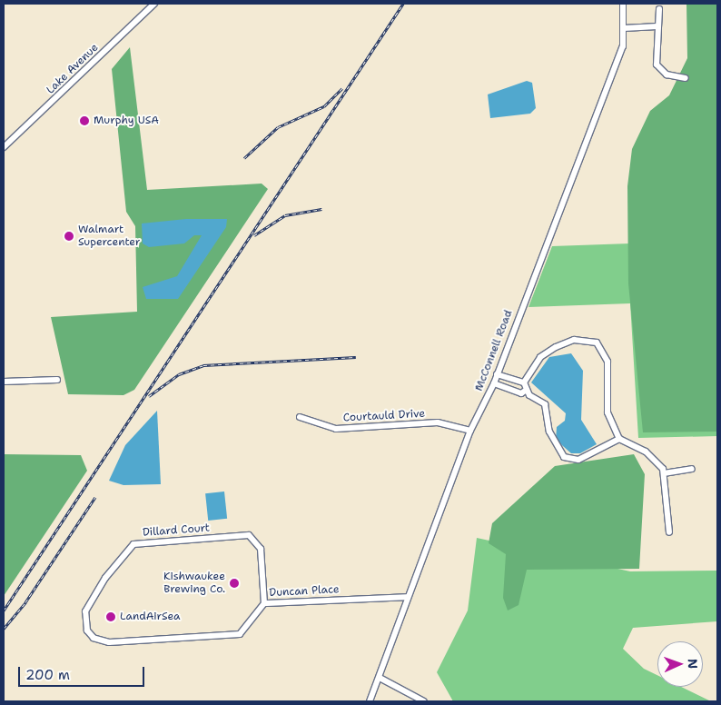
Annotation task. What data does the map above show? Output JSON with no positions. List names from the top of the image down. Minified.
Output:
{"streets":{"street":["Lake Avenue","McConnell Road","Courtauld Drive","Dillard Court","Duncan Place"]},"crossings":[["McConnell Road","Courtauld Drive"],["McConnell Road","Duncan Place"],["Dillard Court","Duncan Place"]],"places":["Murphy USA","Walmart Supercenter","Kishwaukee Brewing Co.","LandAirSea"],"scale_bar":"200 m","north":"right"}
